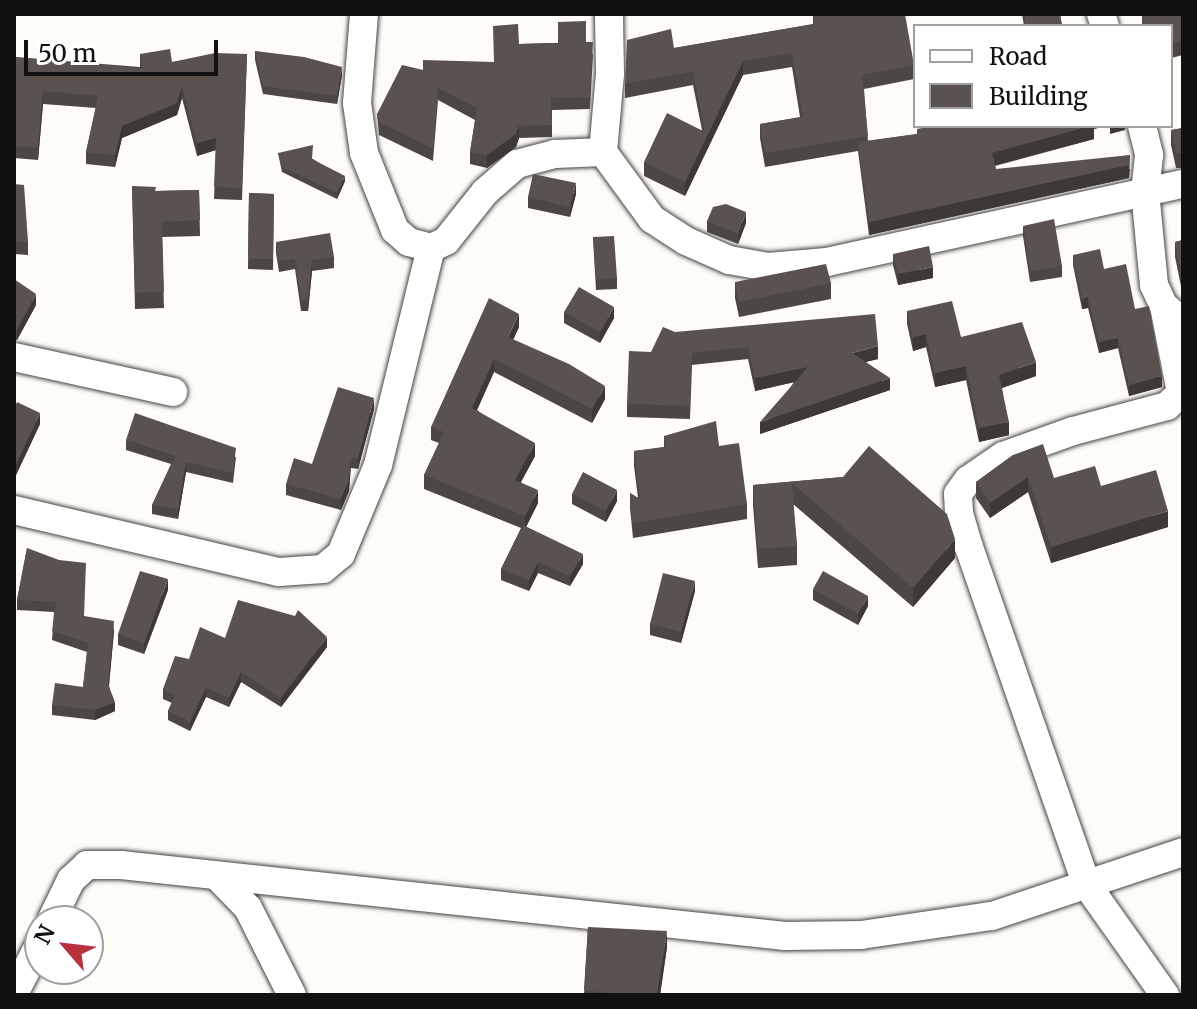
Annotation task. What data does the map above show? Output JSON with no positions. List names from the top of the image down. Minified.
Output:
{"legend":["Road","Building"],"scale_bar":"50 m","north":"top left"}
